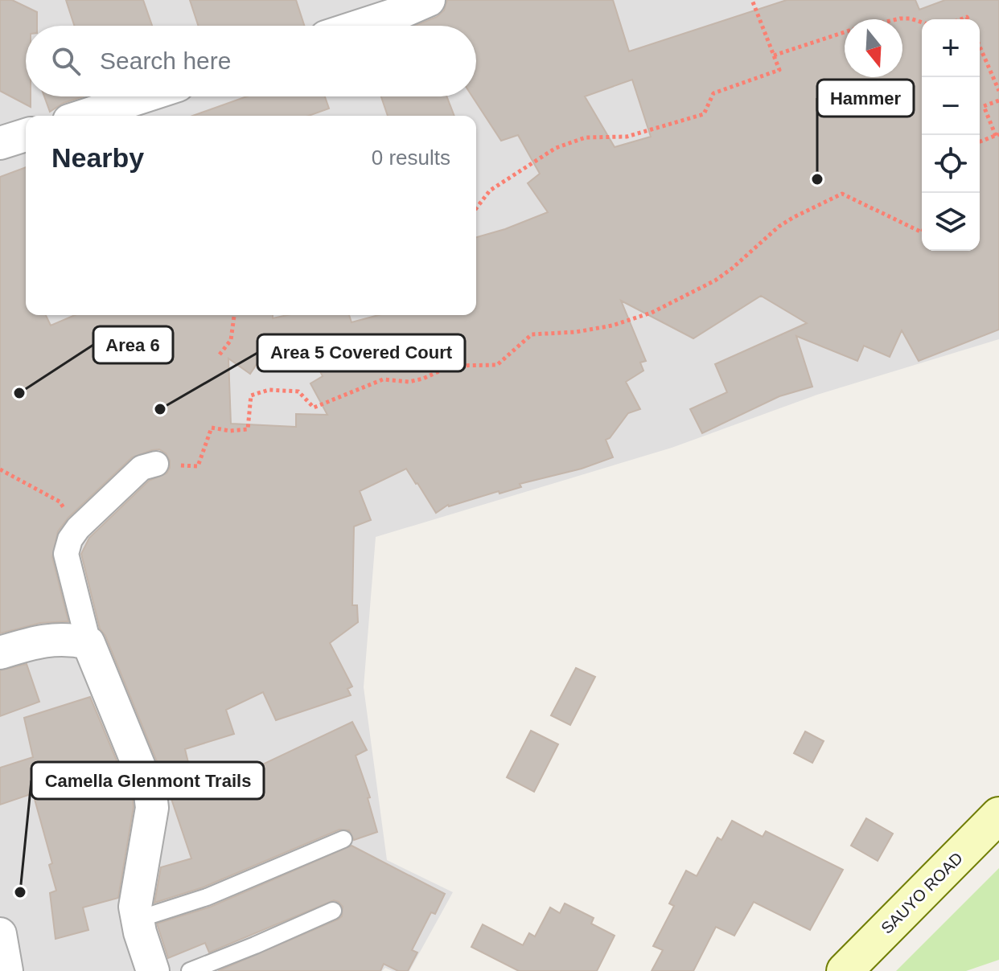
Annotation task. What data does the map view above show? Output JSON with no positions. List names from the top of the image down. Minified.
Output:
{"streets":{"main road":["SAUYO ROAD"]},"places":["Hammer","Area 6","Area 5 Covered Court","Camella Glenmont Trails"],"north":"bottom","page":{"map_buttons":["+","−"],"search":"Search here","heading":["Nearby","0 results"]}}
